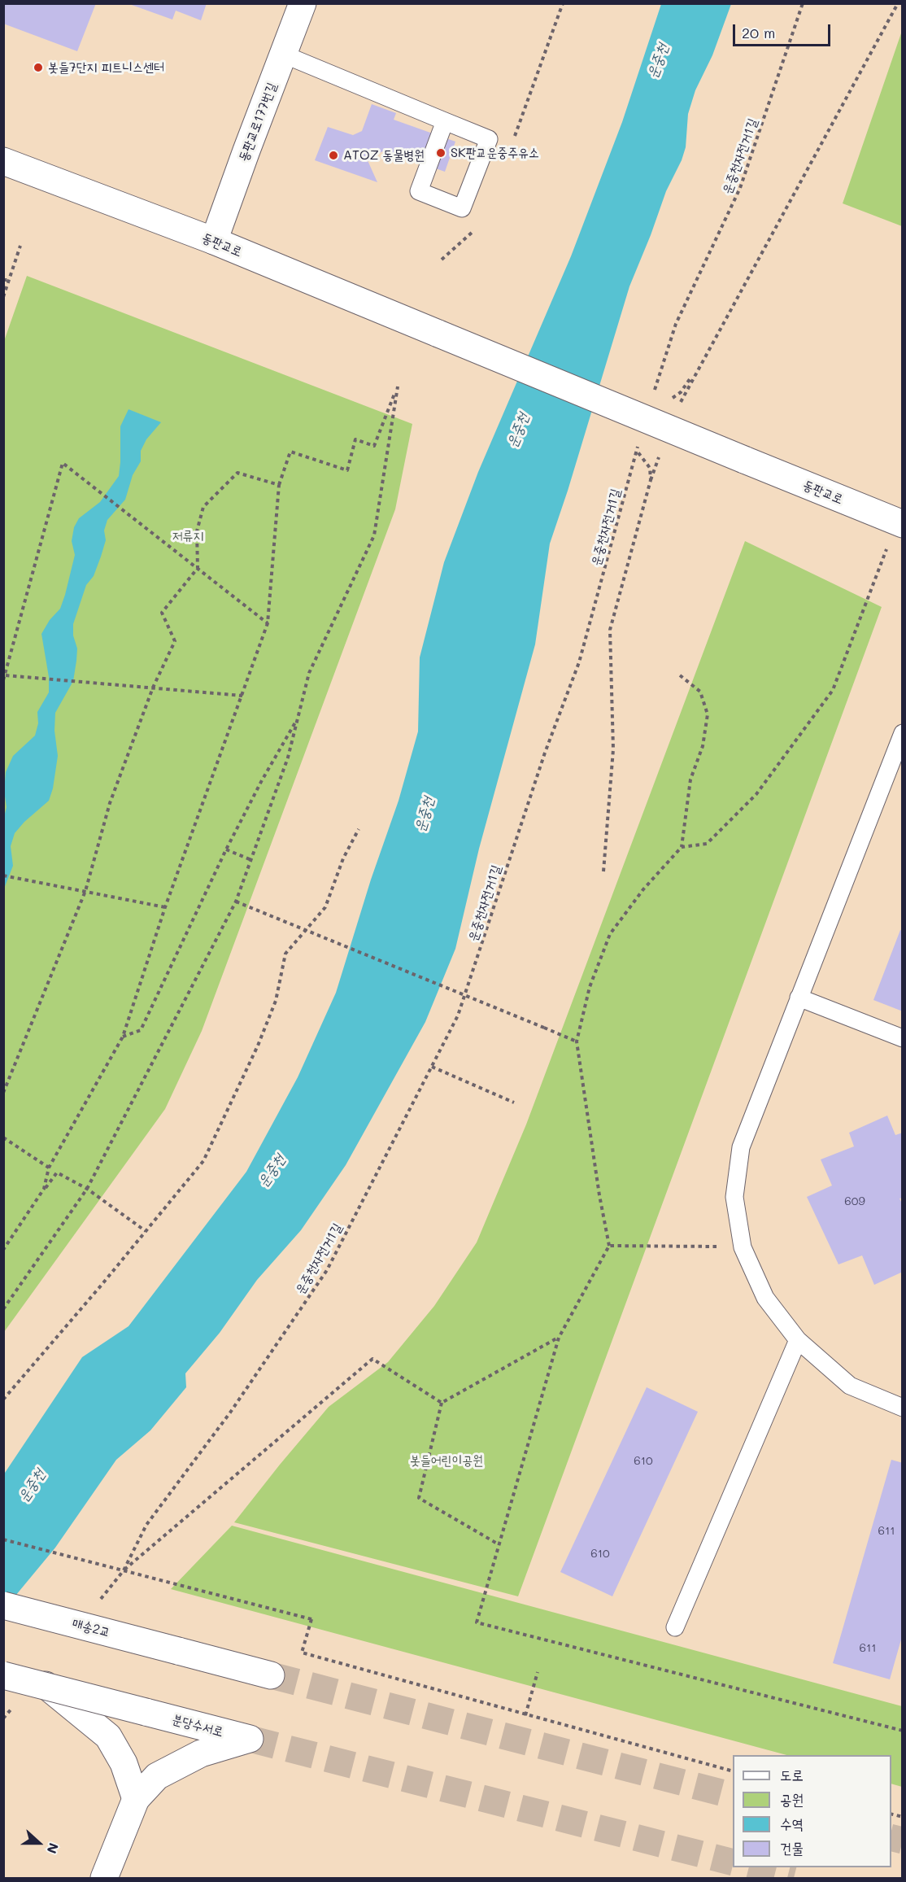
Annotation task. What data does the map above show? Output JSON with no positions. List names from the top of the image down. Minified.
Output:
{"streets":{"main road":["동판교로177번길","동판교로","매송2교","분당수서로"],"path":["운중천자전거1길"]},"crossings":[["동판교로177번길","동판교로"]],"water":["운중천"],"parks":["저류지","봇들어린이공원"],"places":["봇들7단지 피트니스센터","SK판교운중주유소","ATOZ 동물병원"],"house_numbers":["609","610","611","610","611"],"legend":["도로","공원","수역","건물"],"scale_bar":"20 m","north":"right"}
